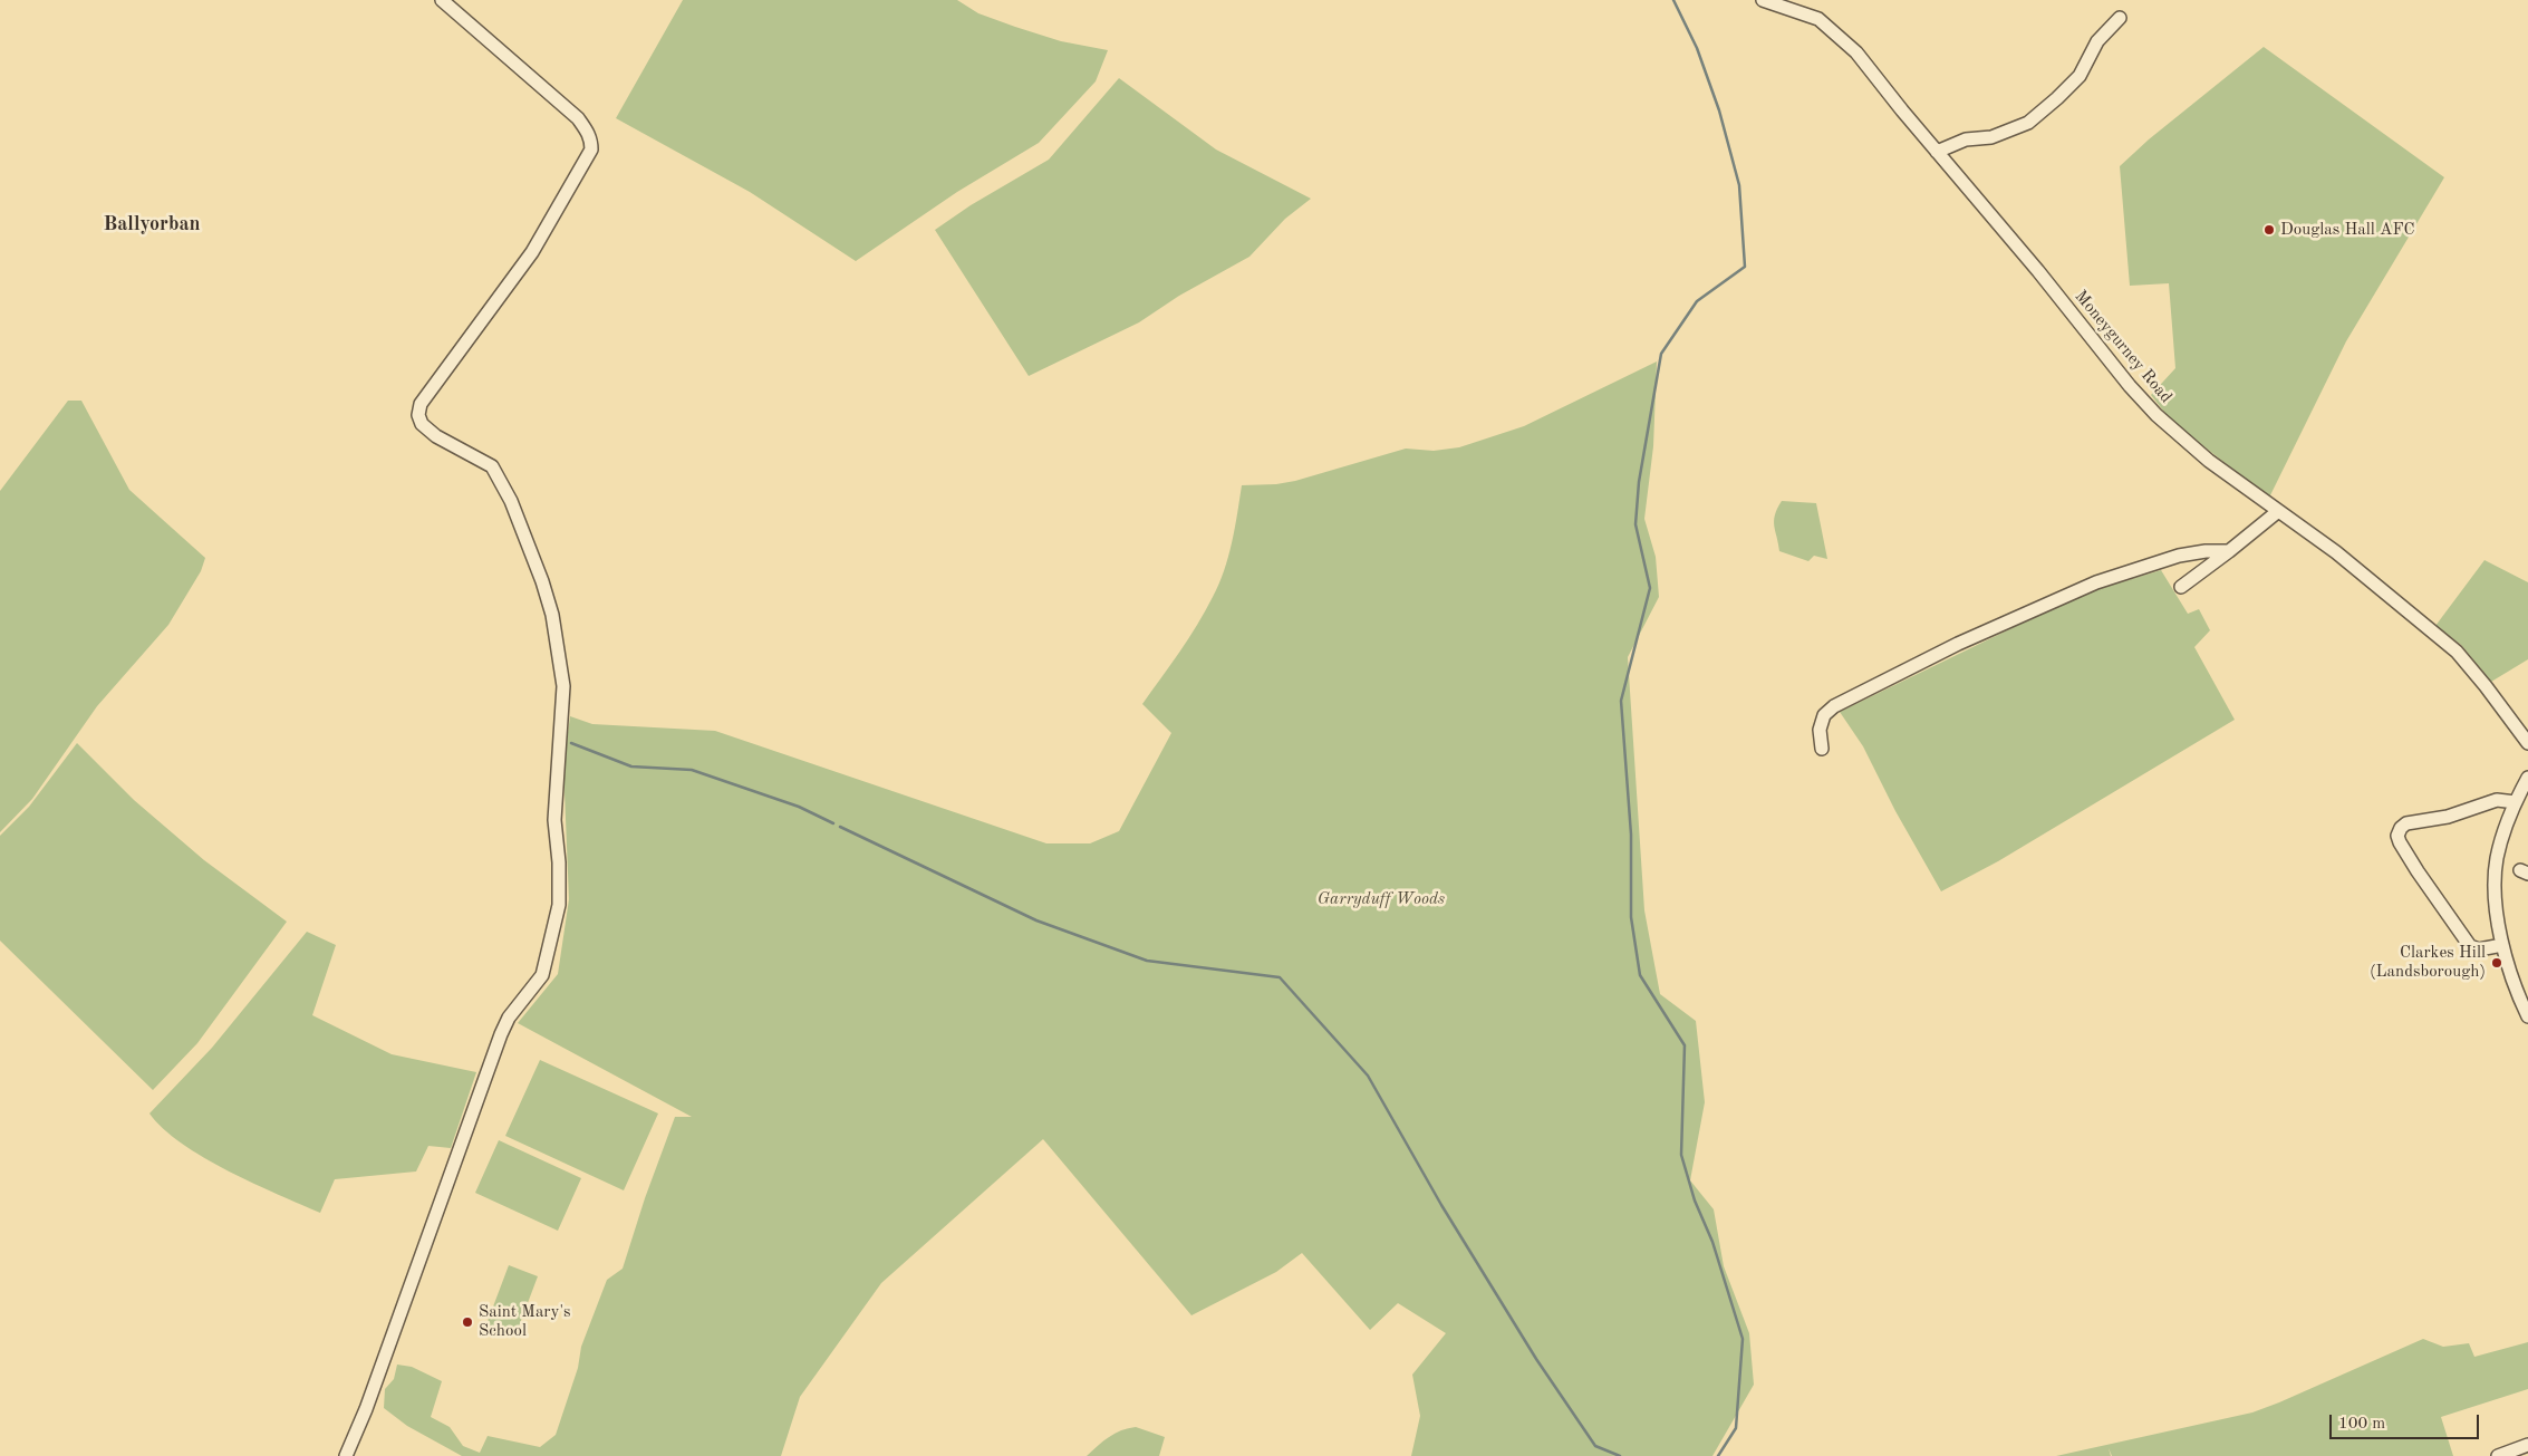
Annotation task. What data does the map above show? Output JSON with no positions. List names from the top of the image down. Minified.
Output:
{"streets":{"street":["Moneygurney Road"]},"districts":["Ballyorban"],"parks":["Garryduff Woods"],"places":["Douglas Hall AFC","Clarkes Hill (Landsborough)","Saint Mary's School"],"scale_bar":"100 m"}
